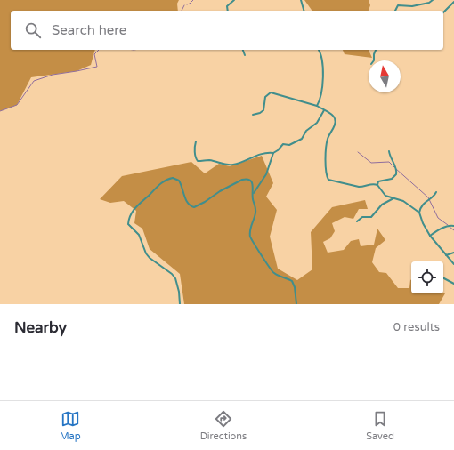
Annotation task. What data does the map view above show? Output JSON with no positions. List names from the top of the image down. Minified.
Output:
{"north":"top","page":{"search":"Search here","heading":["Nearby","0 results"],"nav":["Map","Directions","Saved"]}}
